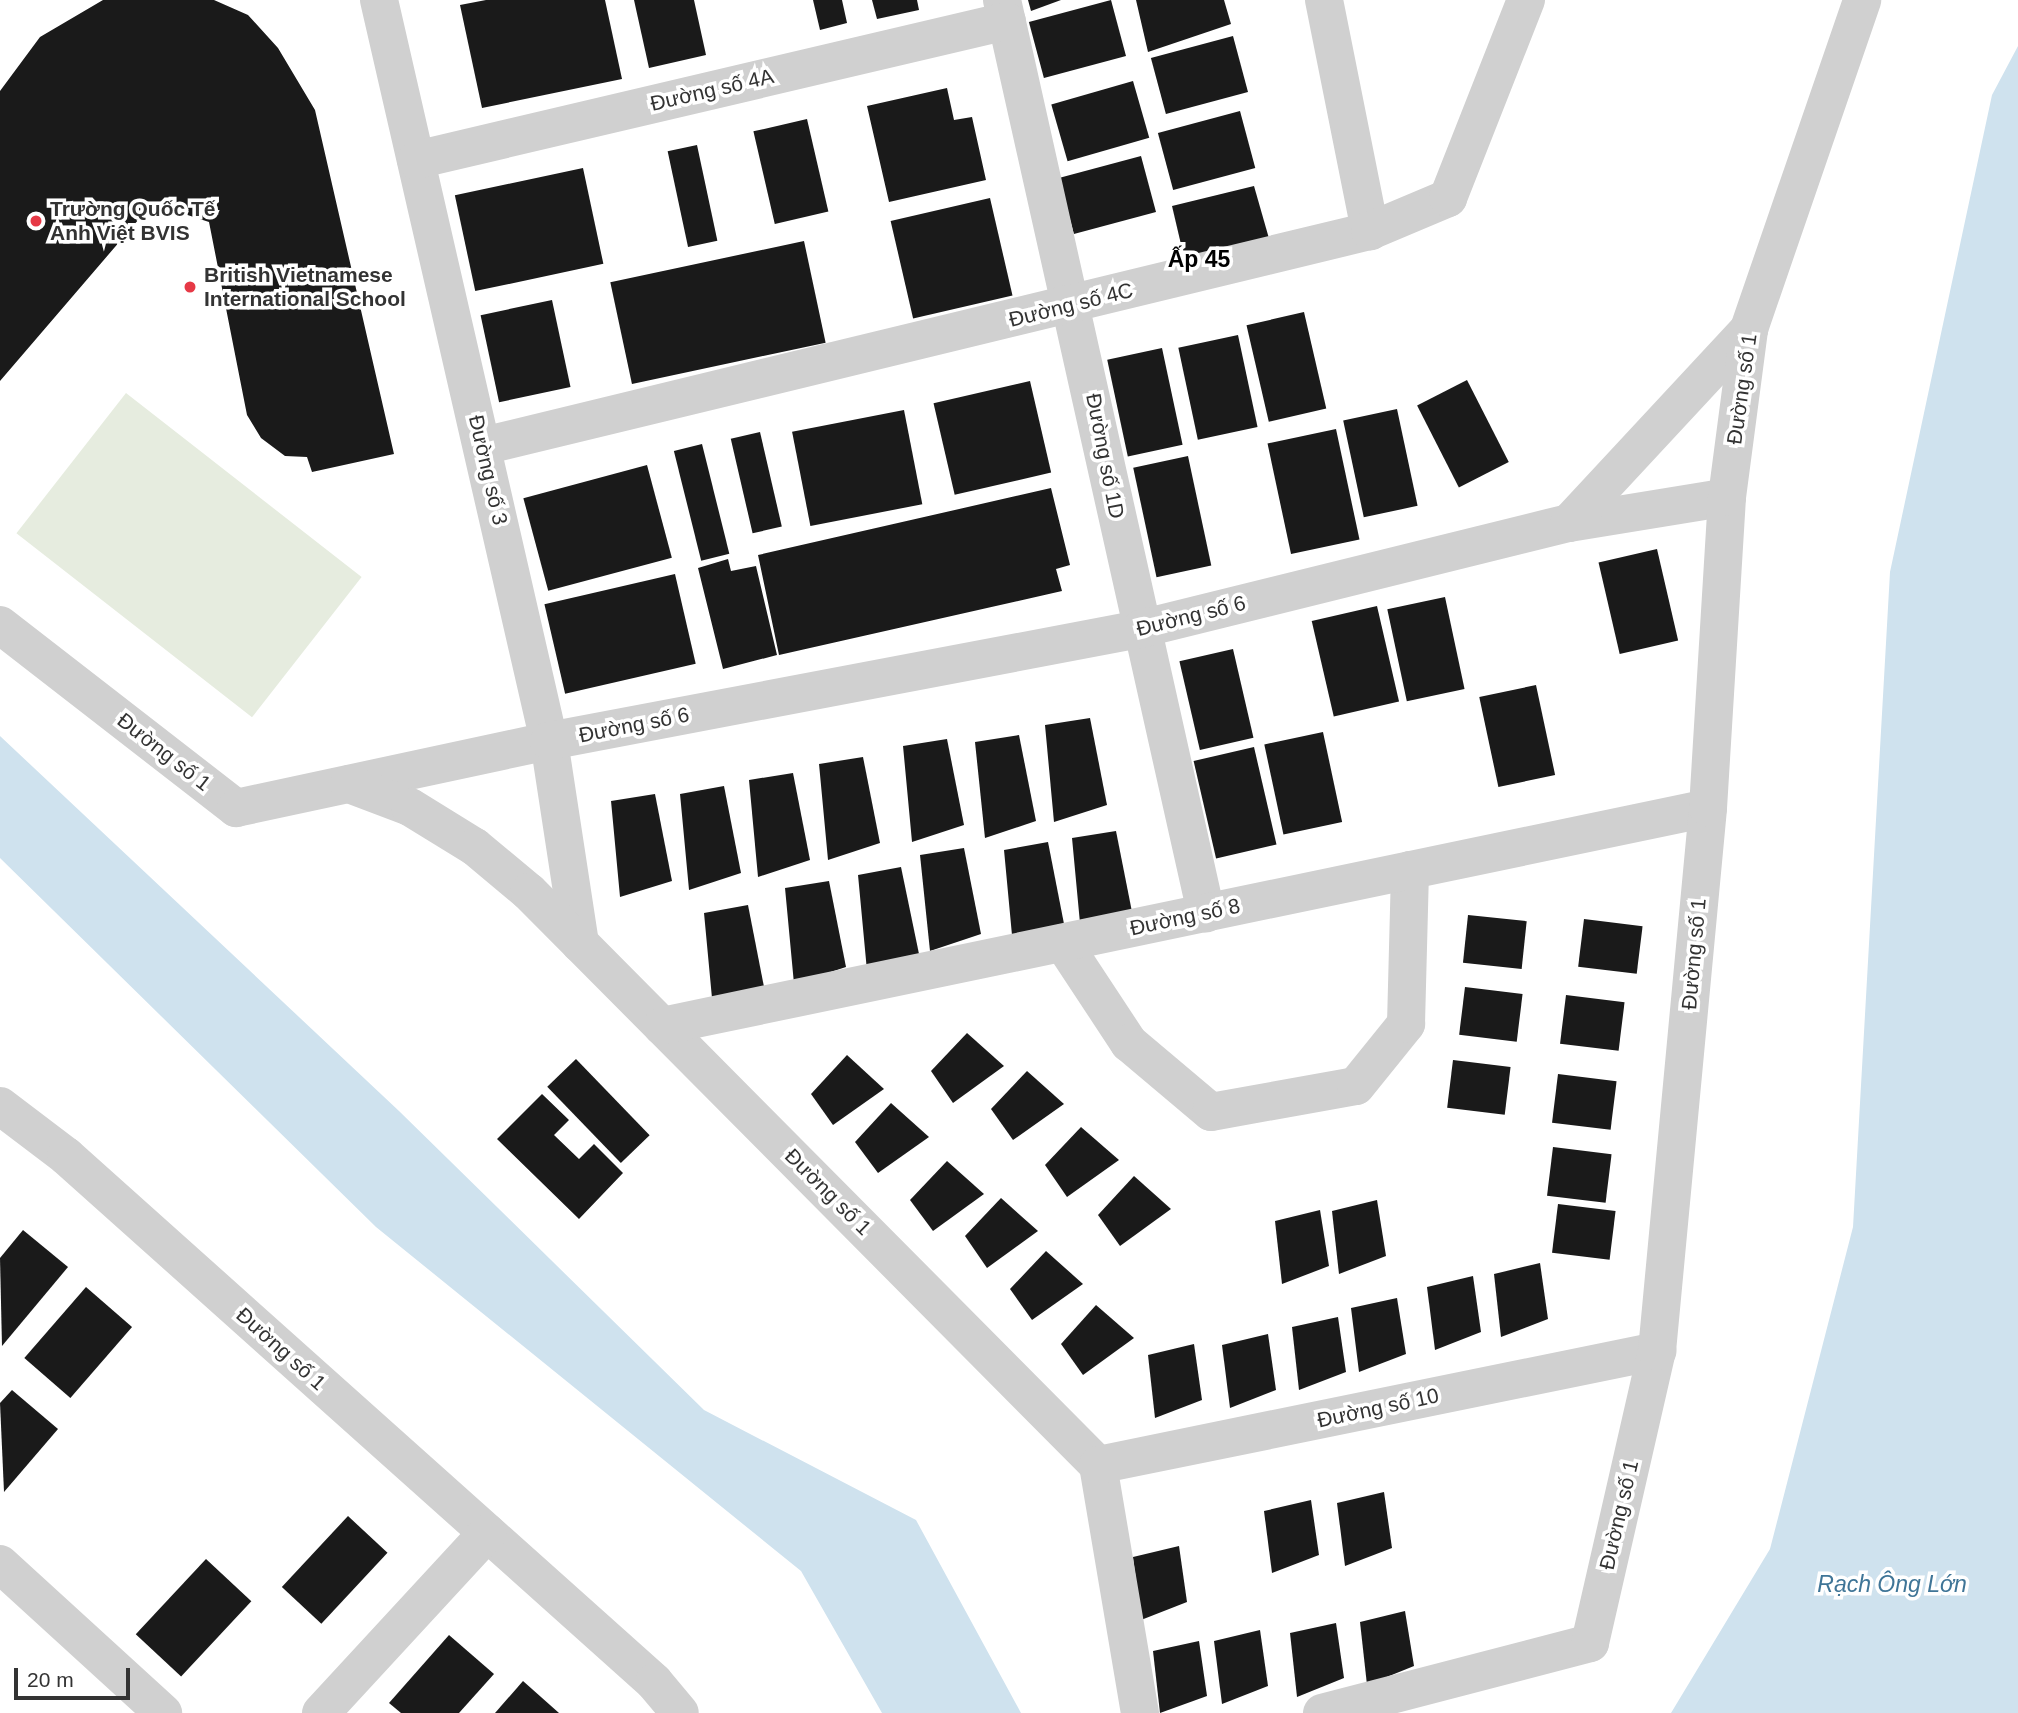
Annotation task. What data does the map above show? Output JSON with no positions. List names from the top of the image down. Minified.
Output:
{"streets":{"street":["Đường số 4A","Đường số 4C","Đường số 1","Đường số 1D","Đường số 3","Đường số 6","Đường số 8","Đường số 10"]},"crossings":[["Đường số 4A","Đường số 1D"],["Đường số 4A","Đường số 3"],["Đường số 4C","Đường số 1D"],["Đường số 4C","Đường số 3"],["Đường số 1","Đường số 3"],["Đường số 1","Đường số 6"],["Đường số 1","Đường số 8"],["Đường số 1","Đường số 10"],["Đường số 1D","Đường số 6"],["Đường số 1D","Đường số 8"],["Đường số 3","Đường số 6"]],"districts":["Ấp 45"],"water":["Rạch Ông Lớn"],"places":["Trường Quốc Tế Anh Việt BVIS","British Vietnamese International School"],"scale_bar":"20 m"}
